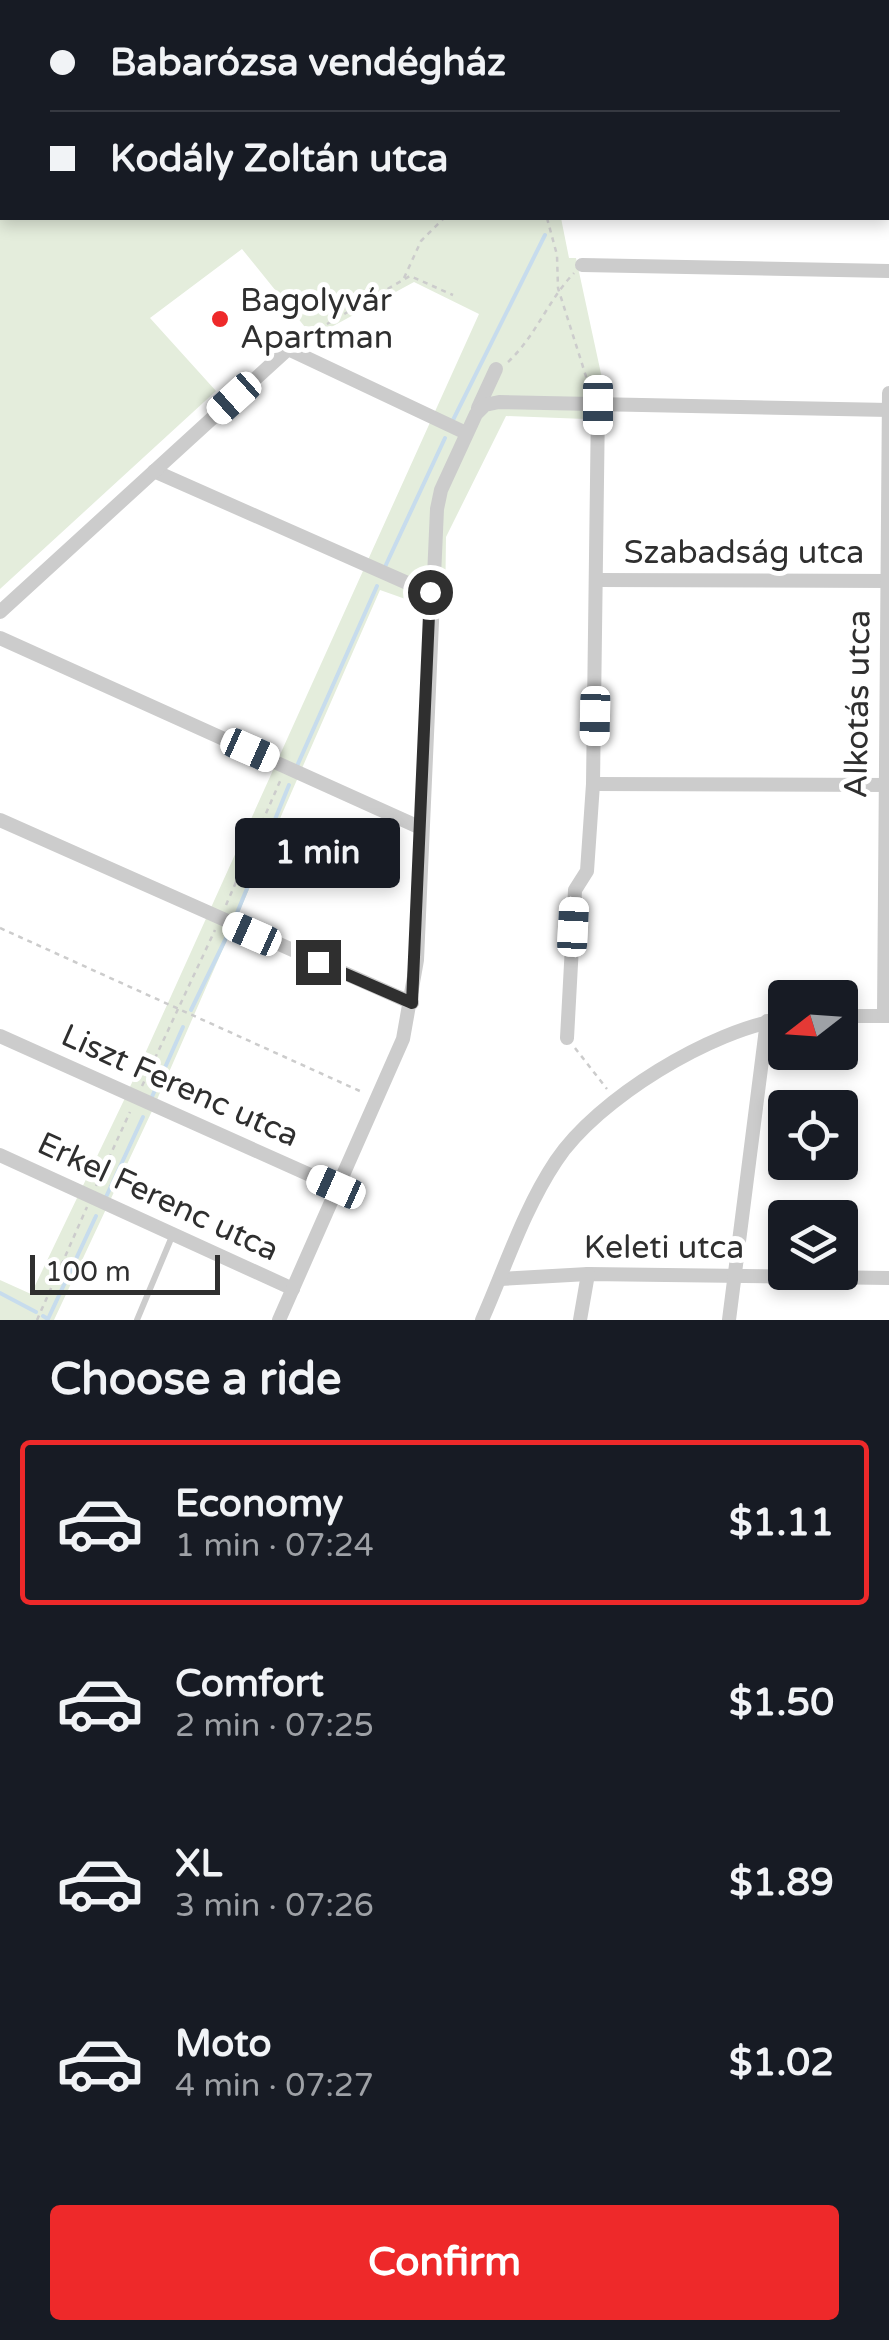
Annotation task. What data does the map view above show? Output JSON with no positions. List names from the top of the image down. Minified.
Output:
{"streets":{"street":["Szabadság utca","Alkotás utca","Liszt Ferenc utca","Erkel Ferenc utca","Keleti utca"]},"crossings":[["Szabadság utca","Alkotás utca"]],"places":["Bagolyvár Apartman"],"scale_bar":"100 m","north":"left","page":{"banner":["Babarózsa vendégház","Kodály Zoltán utca"],"bubble":"1 min","scale":"100 m","heading":"Choose a ride","list":[{"name":"Economy","note":"1 min · 07:24","value":"$1.11"},{"name":"Comfort","note":"2 min · 07:25","value":"$1.50"},{"name":"XL","note":"3 min · 07:26","value":"$1.89"},{"name":"Moto","note":"4 min · 07:27","value":"$1.02"}],"buttons":"Confirm"}}
